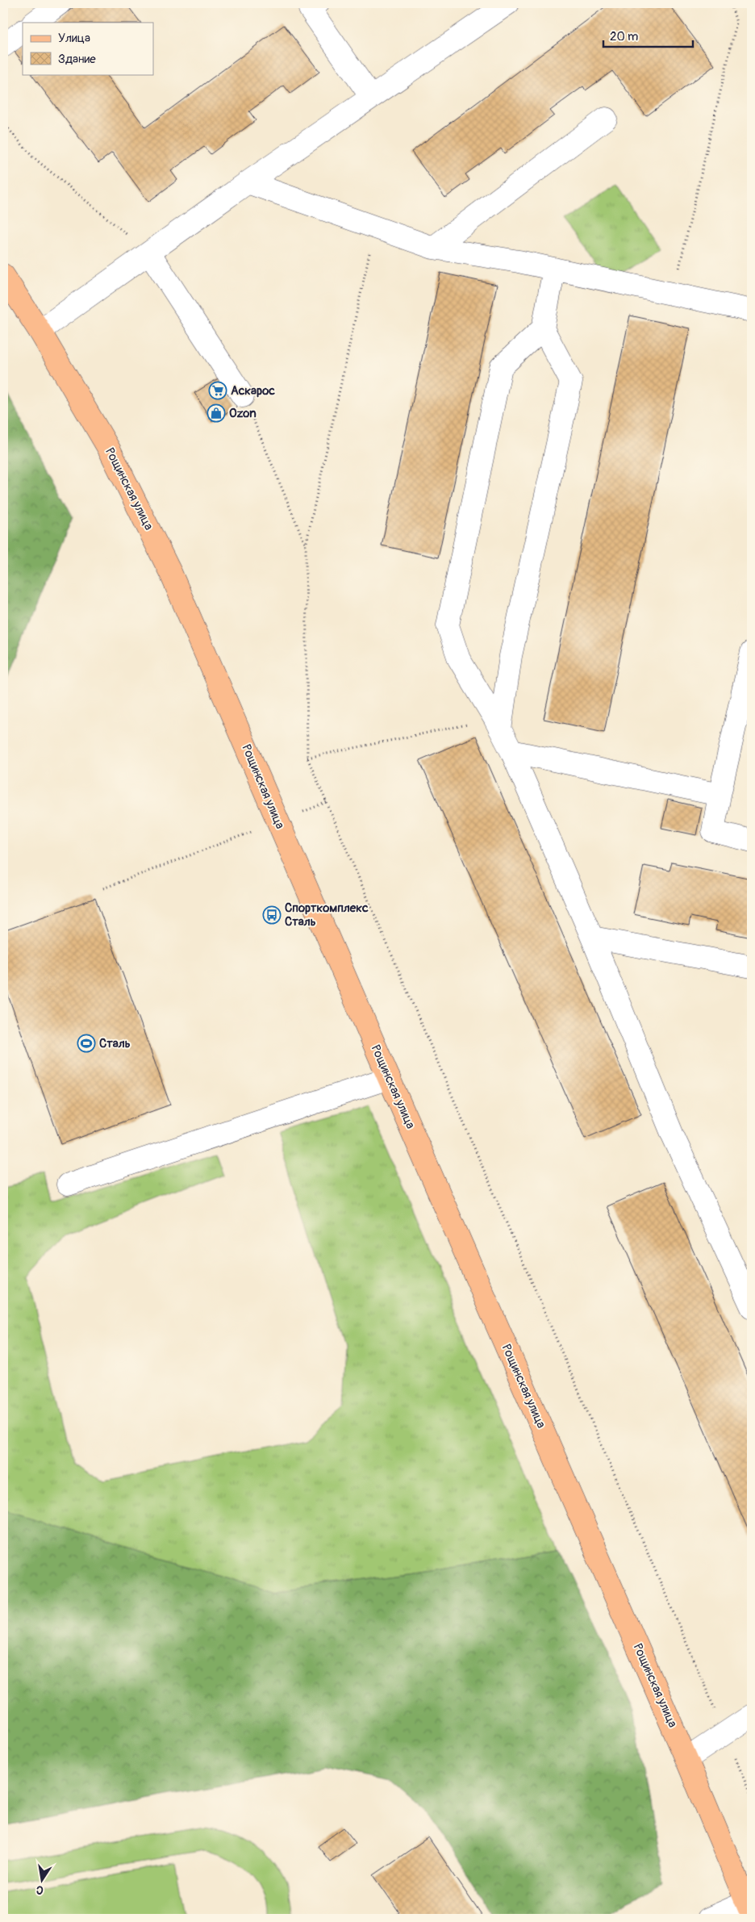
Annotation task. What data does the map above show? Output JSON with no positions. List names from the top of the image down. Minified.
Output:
{"streets":{"main road":["Рощинская улица"]},"places":{"supermarket":["Аскарос"],"shop":["Ozon"],"bus stop":["Спорткомплекс Сталь"],"sports":["Сталь"]},"legend":["Улица","Здание"],"scale_bar":"20 m","north":"bottom"}
